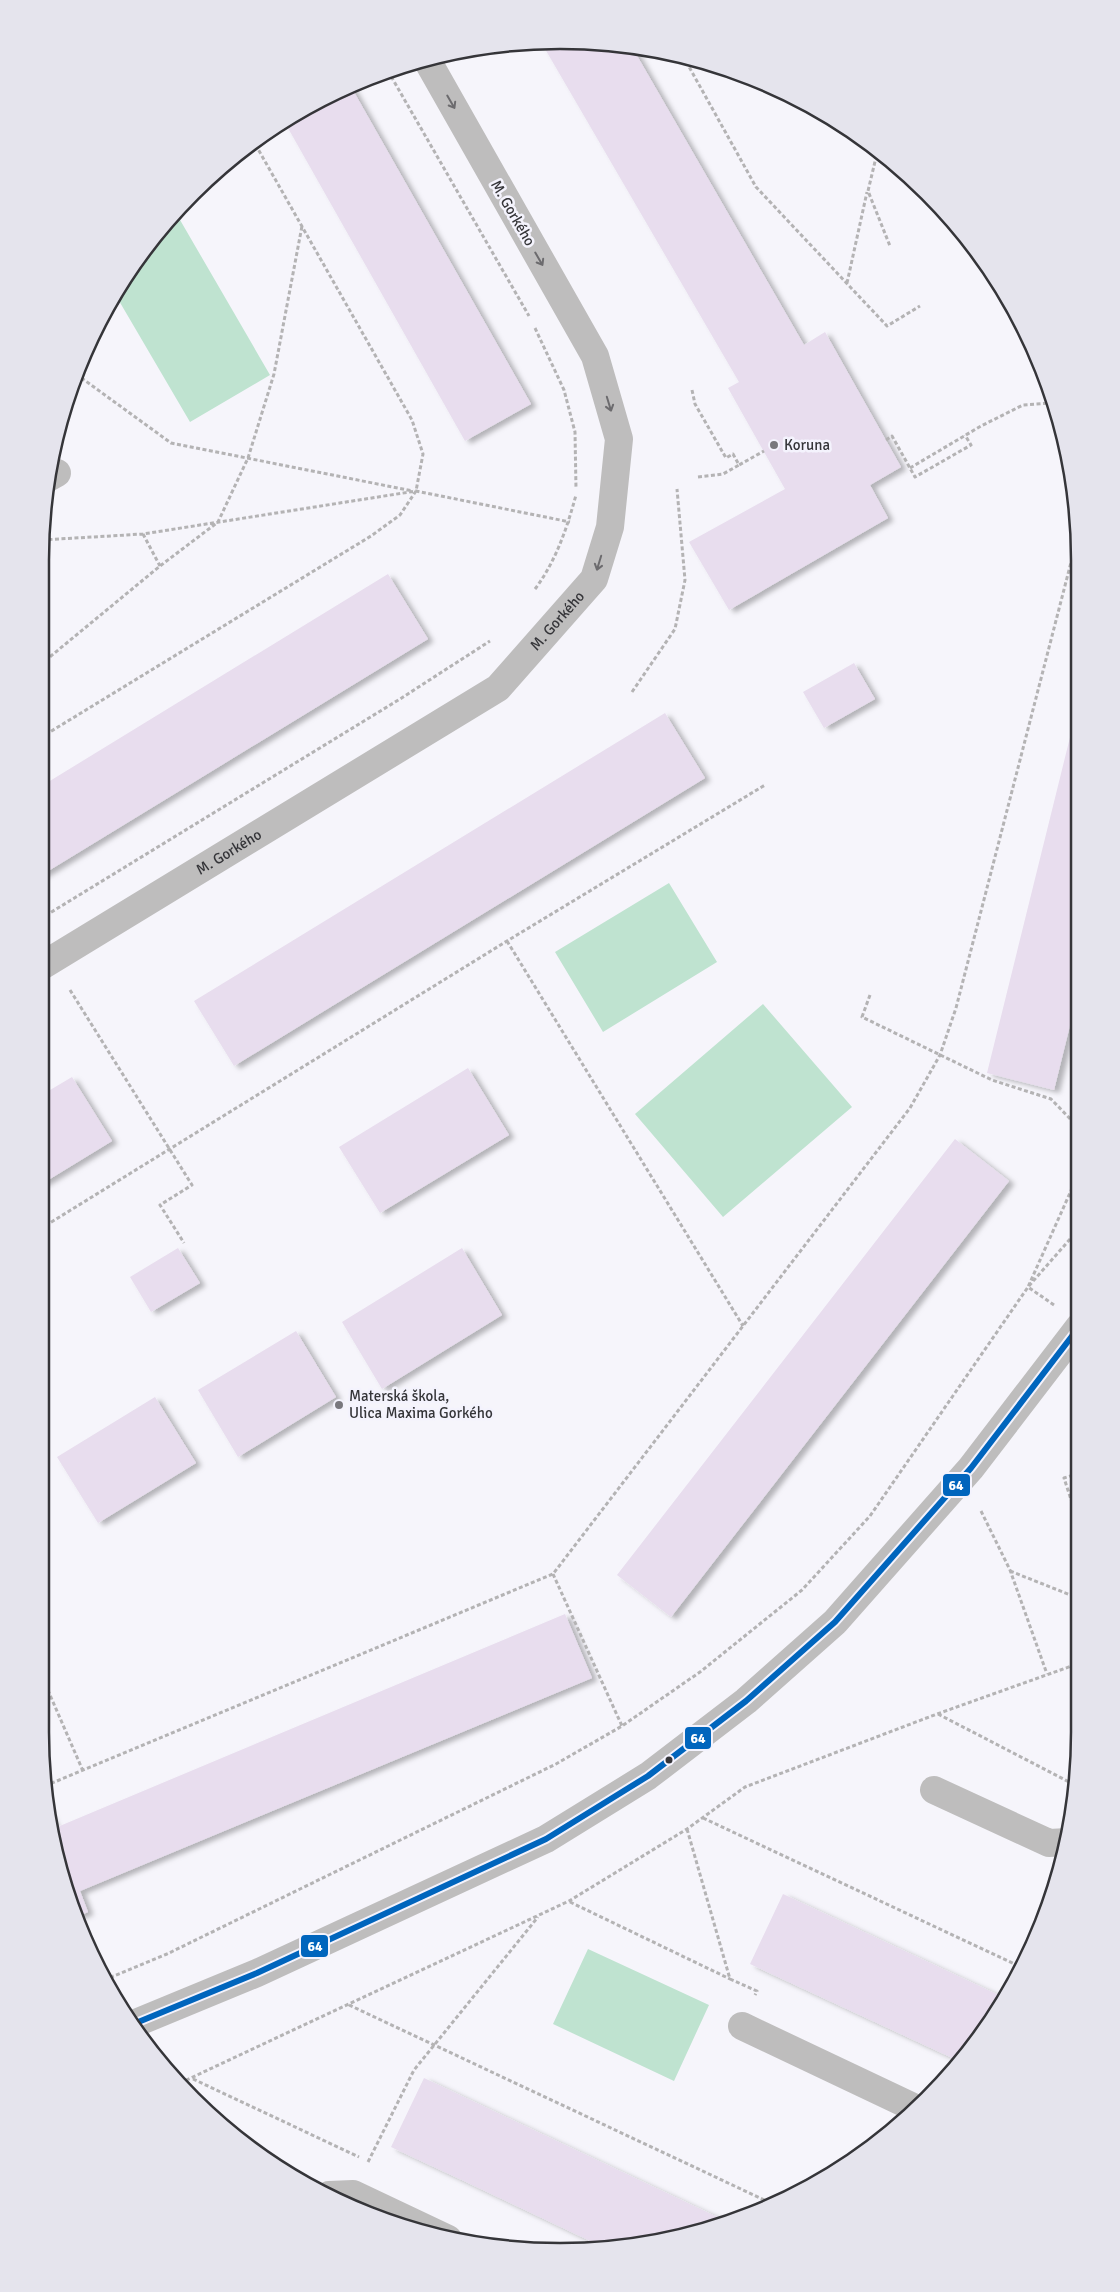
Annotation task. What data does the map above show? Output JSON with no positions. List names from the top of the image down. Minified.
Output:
{"streets":{"street":["M. Gorkého"]},"places":["Koruna","Materská škola, Ulica Maxima Gorkého"],"lines":["transit line 64"]}
